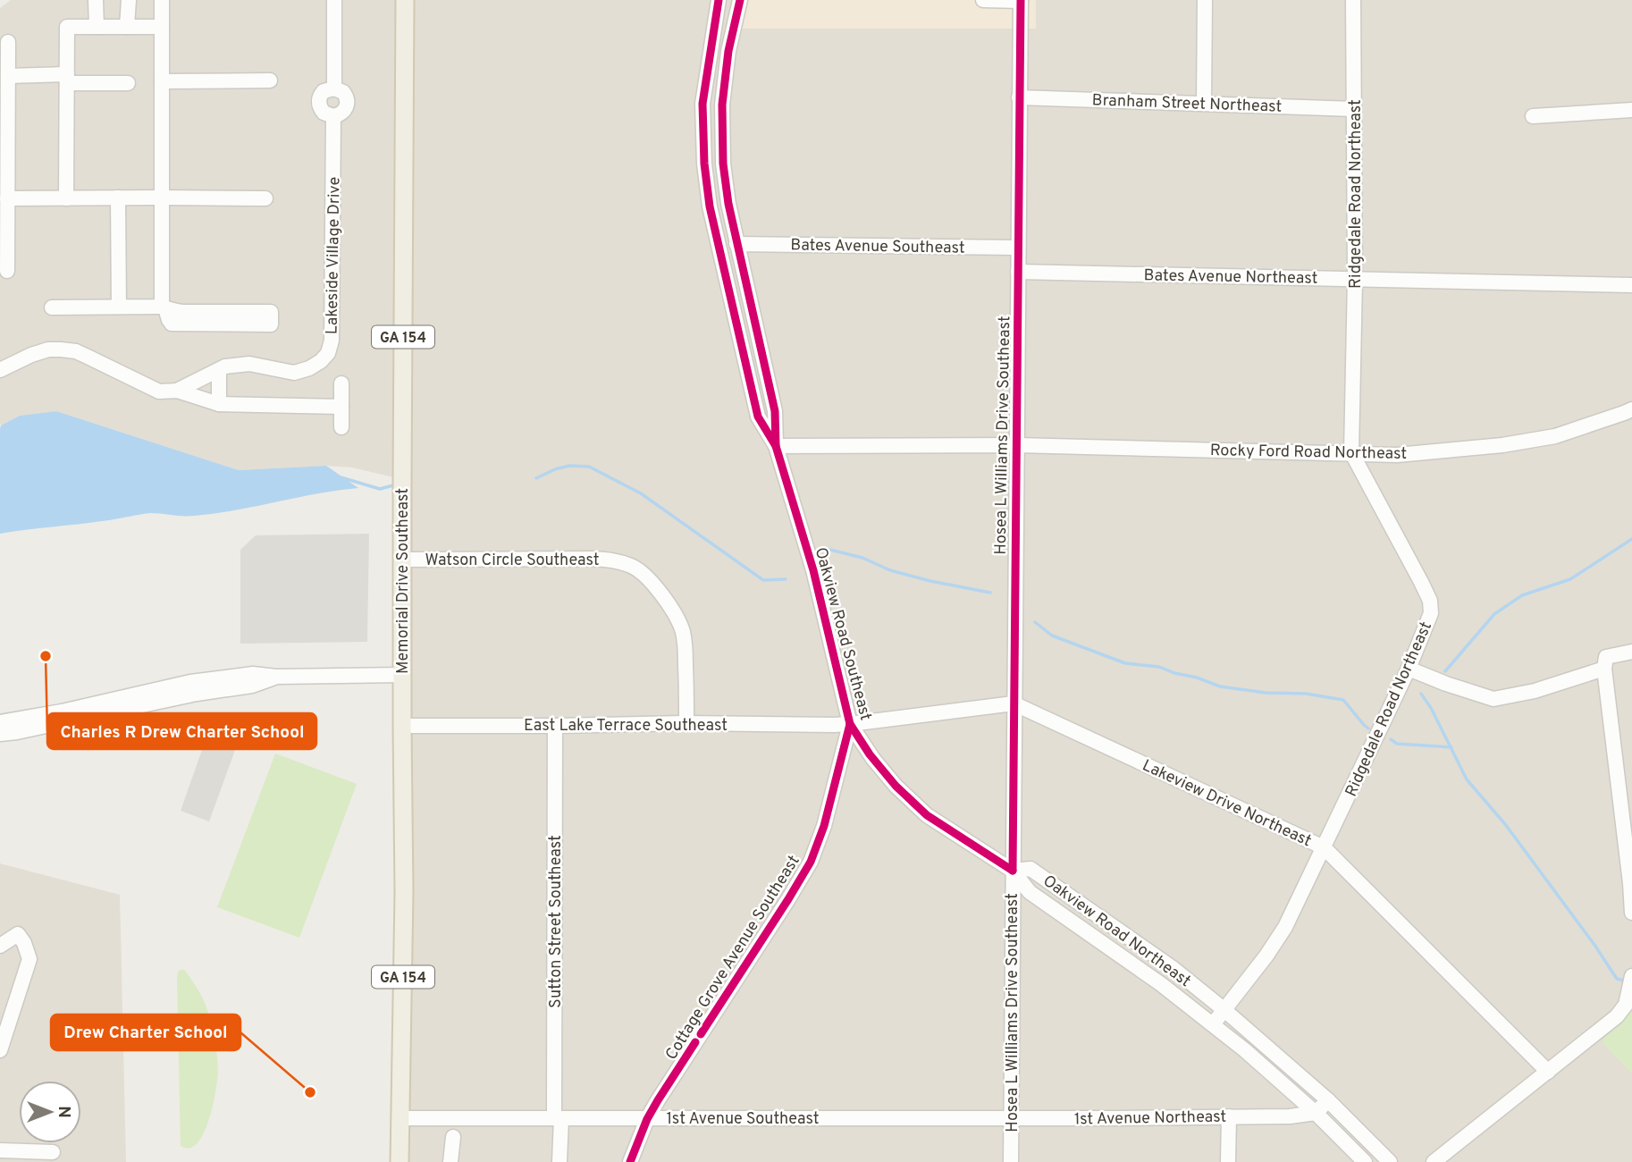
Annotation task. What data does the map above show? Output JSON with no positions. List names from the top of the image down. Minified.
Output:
{"streets":{"main road":["GA 154","Memorial Drive Southeast"],"street":["Branham Street Northeast","Ridgedale Road Northeast","Bates Avenue Southeast","Lakeside Village Drive","Bates Avenue Northeast","Hosea L Williams Drive Southeast","Rocky Ford Road Northeast","Watson Circle Southeast","Oakview Road Southeast","East Lake Terrace Southeast","Lakeview Drive Northeast","Sutton Street Southeast","Oakview Road Northeast","Cottage Grove Avenue Southeast","1st Avenue Northeast","1st Avenue Southeast"]},"crossings":[["Branham Street Northeast","Ridgedale Road Northeast"],["Branham Street Northeast","Hosea L Williams Drive Southeast"],["Ridgedale Road Northeast","Bates Avenue Northeast"],["Ridgedale Road Northeast","Rocky Ford Road Northeast"],["Ridgedale Road Northeast","Lakeview Drive Northeast"],["Ridgedale Road Northeast","Oakview Road Northeast"],["Bates Avenue Southeast","Hosea L Williams Drive Southeast"],["Bates Avenue Southeast","Oakview Road Southeast"],["Bates Avenue Northeast","Hosea L Williams Drive Southeast"],["Hosea L Williams Drive Southeast","Rocky Ford Road Northeast"],["Hosea L Williams Drive Southeast","Oakview Road Southeast"],["Hosea L Williams Drive Southeast","East Lake Terrace Southeast"],["Hosea L Williams Drive Southeast","Lakeview Drive Northeast"],["Hosea L Williams Drive Southeast","Oakview Road Northeast"],["Hosea L Williams Drive Southeast","1st Avenue Northeast"],["Hosea L Williams Drive Southeast","1st Avenue Southeast"],["Rocky Ford Road Northeast","Oakview Road Southeast"],["Watson Circle Southeast","Memorial Drive Southeast"],["Watson Circle Southeast","East Lake Terrace Southeast"],["Memorial Drive Southeast","East Lake Terrace Southeast"],["Memorial Drive Southeast","1st Avenue Southeast"],["Oakview Road Southeast","East Lake Terrace Southeast"],["Oakview Road Southeast","Oakview Road Northeast"],["Oakview Road Southeast","Cottage Grove Avenue Southeast"],["East Lake Terrace Southeast","Lakeview Drive Northeast"],["East Lake Terrace Southeast","Sutton Street Southeast"],["East Lake Terrace Southeast","Cottage Grove Avenue Southeast"],["Sutton Street Southeast","1st Avenue Southeast"],["Oakview Road Northeast","1st Avenue Northeast"],["Cottage Grove Avenue Southeast","1st Avenue Southeast"],["1st Avenue Northeast","1st Avenue Southeast"]],"places":["Charles R Drew Charter School","Drew Charter School"],"north":"right"}
